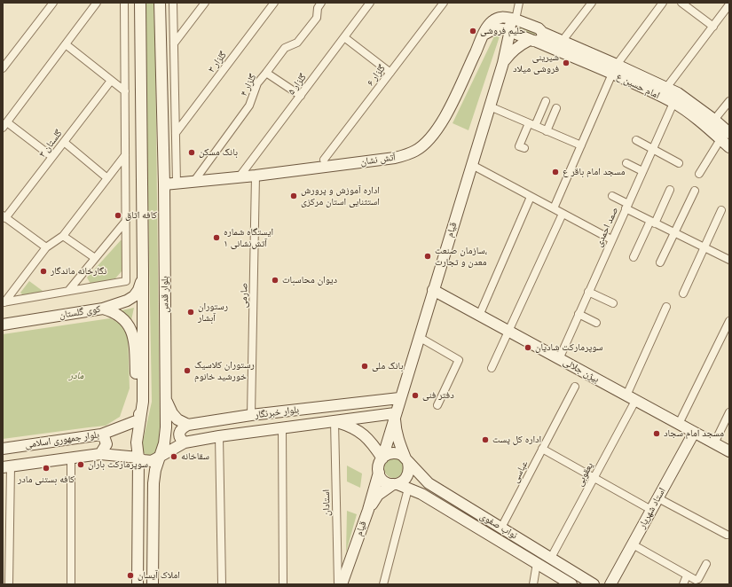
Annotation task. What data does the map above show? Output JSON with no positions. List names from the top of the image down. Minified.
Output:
{"streets":{"street":["گلزار ۳","گلزار ۶","گلزار ۵","گلزار ۴","امام حسین ع","گلستان ۳","آتش نشان","صمد احمدی","قیام","بلوار قدس","صارمی","کوی گلستان","بیژن جلالی","بلوار خبرنگار","بلوار جمهوری اسلامی","عباسی","یعقوبی","استادان","استاد شهریار","نواب صفوی"]},"crossings":[["گلزار ۵","آتش نشان"],["گلزار ۴","آتش نشان"],["امام حسین ع","صمد احمدی"],["امام حسین ع","قیام"],["آتش نشان","قیام"],["آتش نشان","بلوار قدس"],["آتش نشان","صارمی"],["صمد احمدی","بیژن جلالی"],["قیام","بیژن جلالی"],["قیام","بلوار خبرنگار"],["قیام","نواب صفوی"],["بلوار قدس","بلوار خبرنگار"],["بلوار قدس","بلوار جمهوری اسلامی"],["صارمی","بلوار خبرنگار"],["بیژن جلالی","یعقوبی"],["بیژن جلالی","استاد شهریار"],["بلوار خبرنگار","بلوار جمهوری اسلامی"],["بلوار خبرنگار","استادان"],["عباسی","نواب صفوی"],["یعقوبی","نواب صفوی"]],"parks":["مادر"],"places":["حلیم فروشی","شیرینی فروشی میلاد","بانک مسکن","مسجد امام باقر ع","اداره آموزش و پرورش استثنایی استان مرکزی","کافه اتاق","ایستگاه شماره ۱ آتش‌نشانی","سازمان صنعت، معدن و تجارت","نگارخانه ماندگار","دیوان محاسبات","رستوران آبشار","سوپرمارکت شادیان","بانک ملی","رستوران کلاسیک خورشید خانوم","دفتر فنی","مسجد امام سجاد","اداره کل پست","سقاخانه","سوپرمارکت باران","کافه بستنی مادر","املاک آیسان"]}
